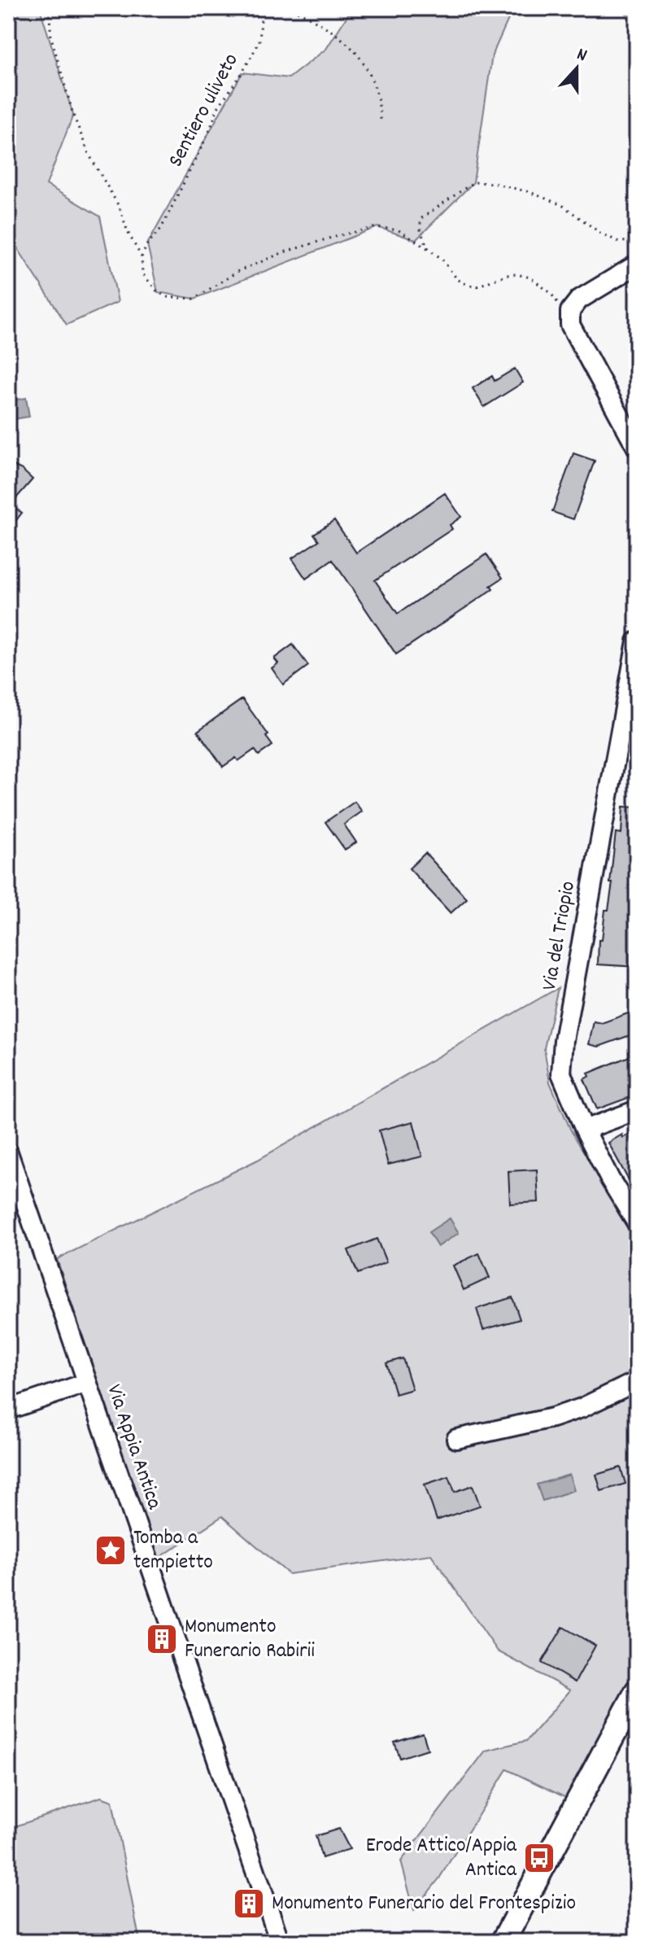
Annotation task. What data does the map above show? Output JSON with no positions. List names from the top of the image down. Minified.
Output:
{"streets":{"street":["Via del Triopio","Via Appia Antica"],"path":["Sentiero uliveto"]},"places":{"place":["Tomba a tempietto"],"building":["Monumento Funerario Rabirii","Monumento Funerario del Frontespizio"],"bus stop":["Erode Attico/Appia Antica"]},"north":"top"}
